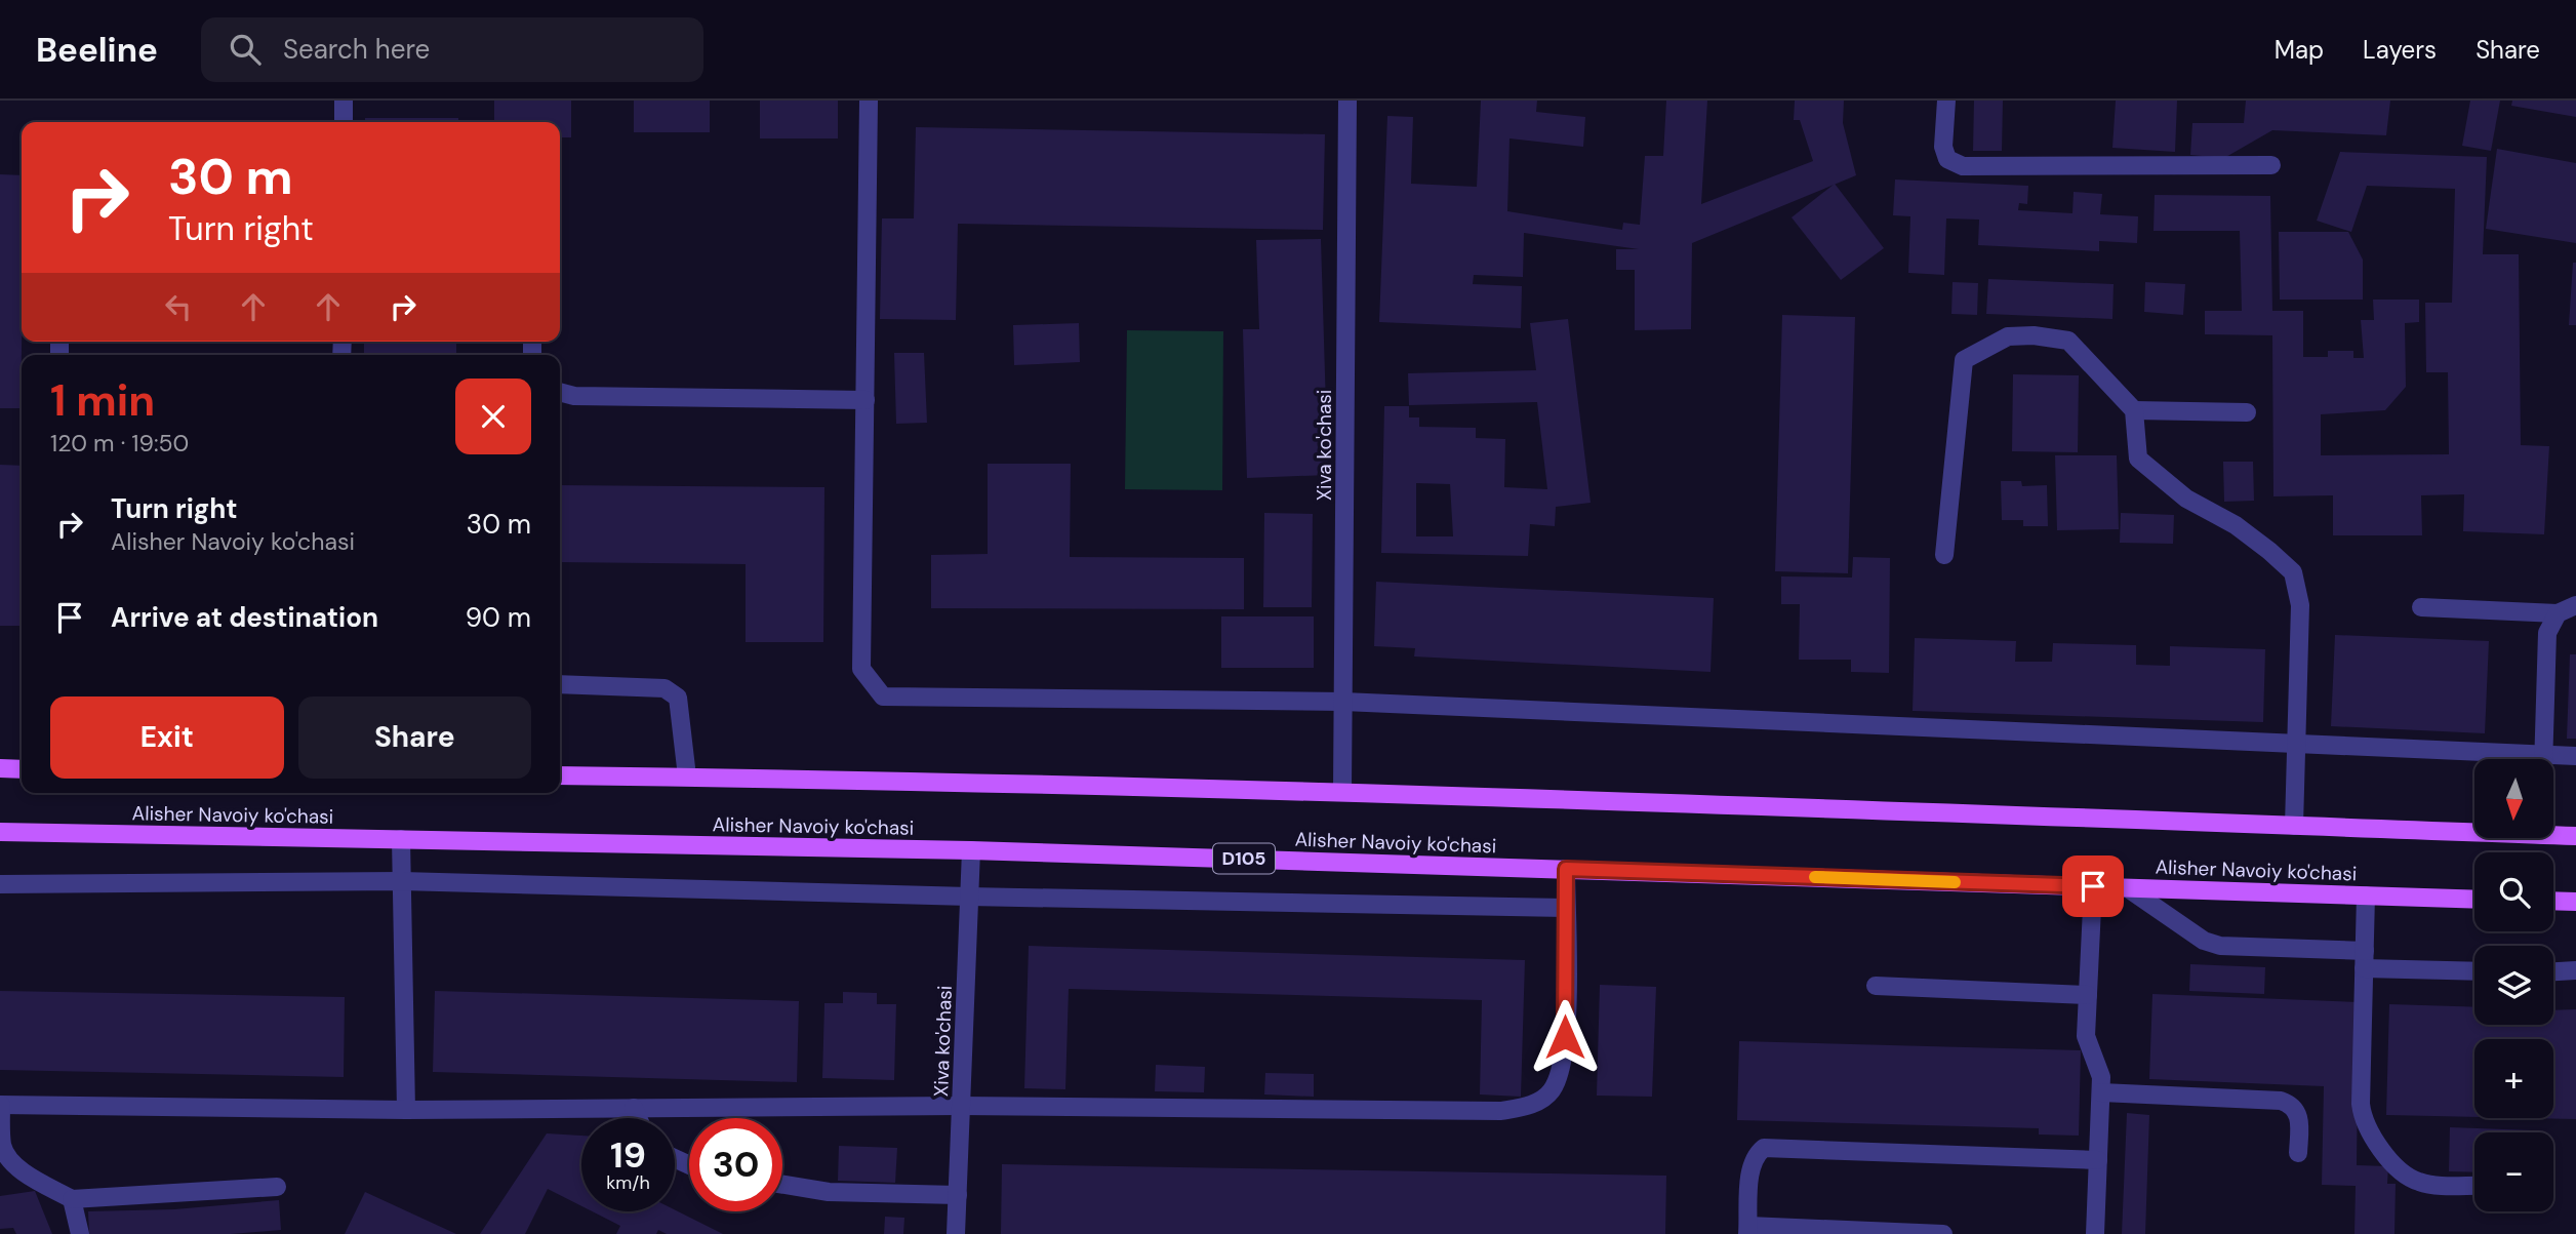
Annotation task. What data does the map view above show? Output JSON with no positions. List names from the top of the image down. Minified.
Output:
{"streets":{"main road":["Alisher Navoiy ko'chasi","D105"],"street":["Xiva ko'chasi"]},"crossings":[["Xiva ko'chasi","Alisher Navoiy ko'chasi"]],"north":"bottom","page":{"header":"Beeline","search":"Search here","nav":["Map","Layers","Share"],"turn":["30 m","Turn right"],"heading":["1 min","120 m · 19:50"],"list":[{"name":"Turn right","note":"Alisher Navoiy ko'chasi","value":"30 m"},{"name":"Arrive at destination","value":"90 m"}],"buttons":["Exit","Share"],"map_buttons":["+","−"],"speed":"19 km/h","limit":"30"}}
